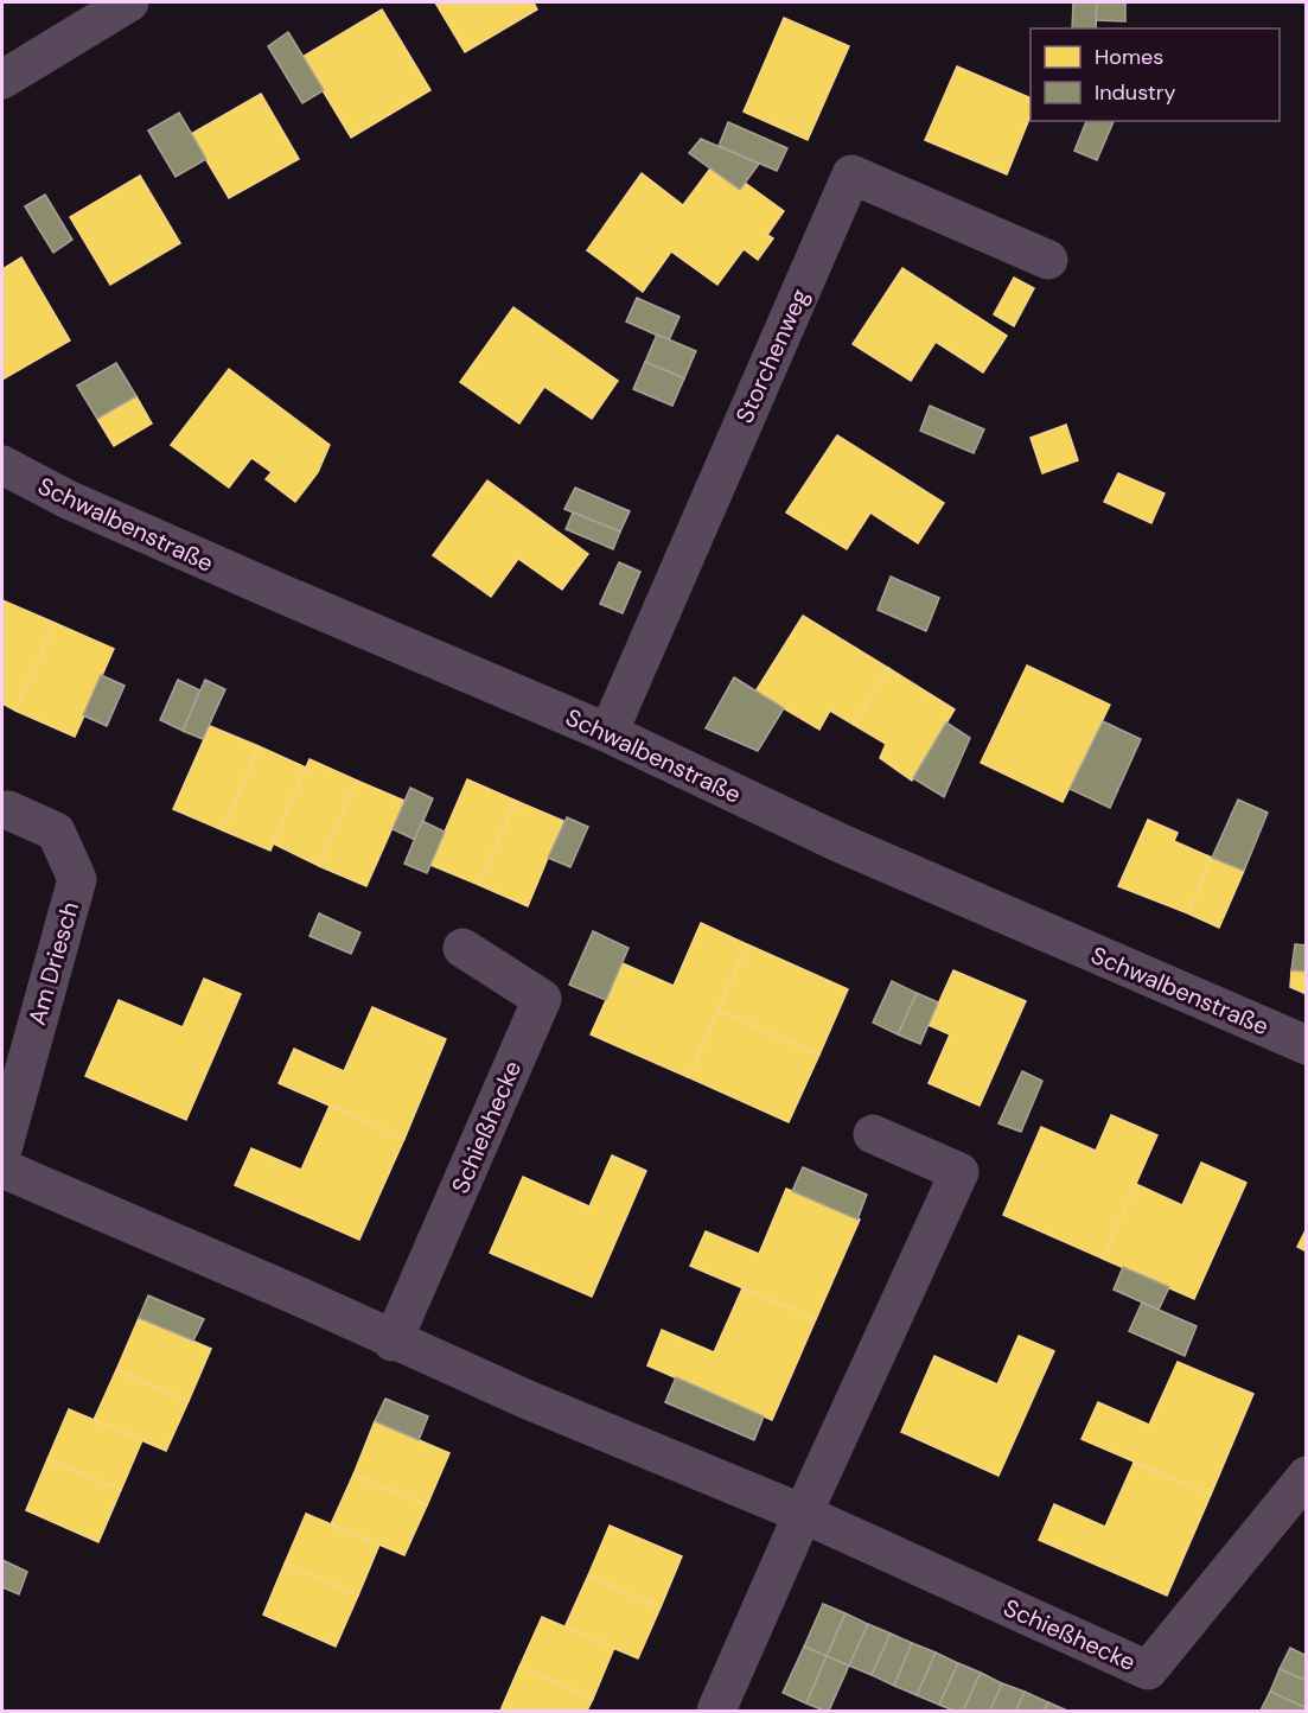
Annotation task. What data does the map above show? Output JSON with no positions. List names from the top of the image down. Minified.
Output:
{"streets":{"street":["Storchenweg","Schwalbenstraße","Am Driesch","Schießhecke"]},"crossings":[["Storchenweg","Schwalbenstraße"]],"legend":["Homes","Industry"]}
